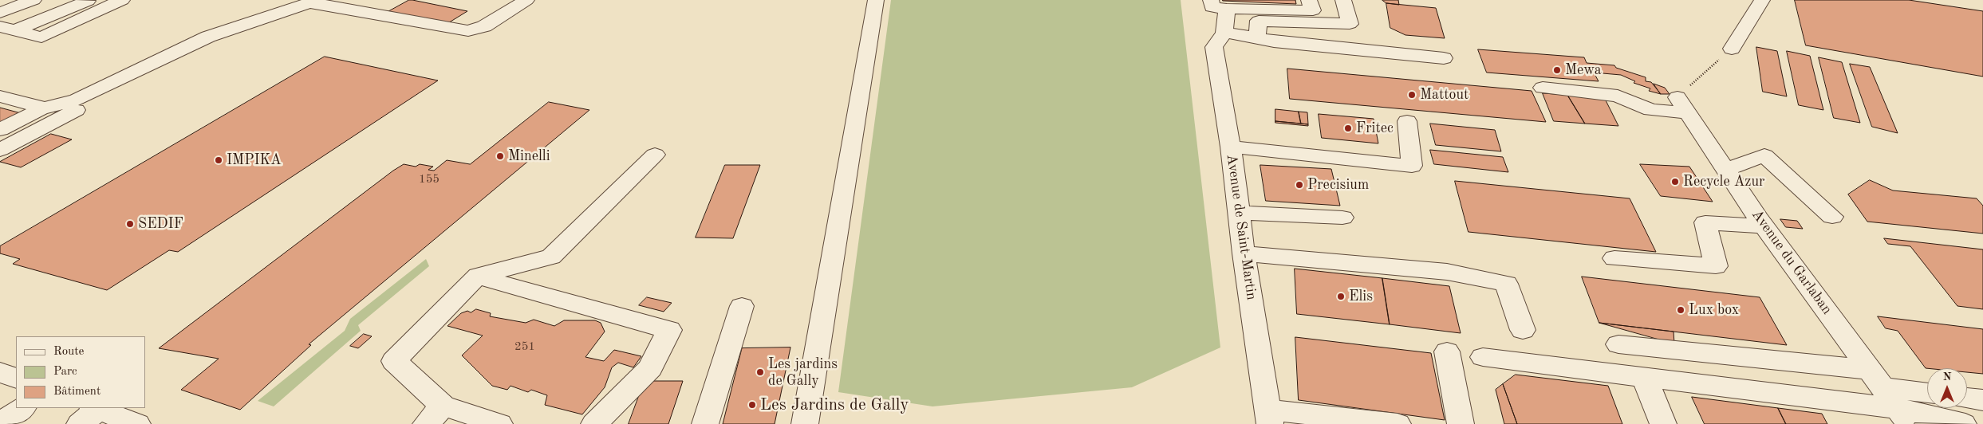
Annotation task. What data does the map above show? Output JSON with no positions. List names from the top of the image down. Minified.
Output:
{"streets":{"street":["Avenue de Saint-Martin","Avenue du Garlaban"]},"places":["Mewa","Mattout","Fritec","Minelli","IMPIKA","Recycle Azur","Precisium","SEDIF","Elis","Lux box","Les jardins de Gally","Les Jardins de Gally"],"house_numbers":["155","251"],"legend":["Route","Parc","Bâtiment"],"north":"top"}
